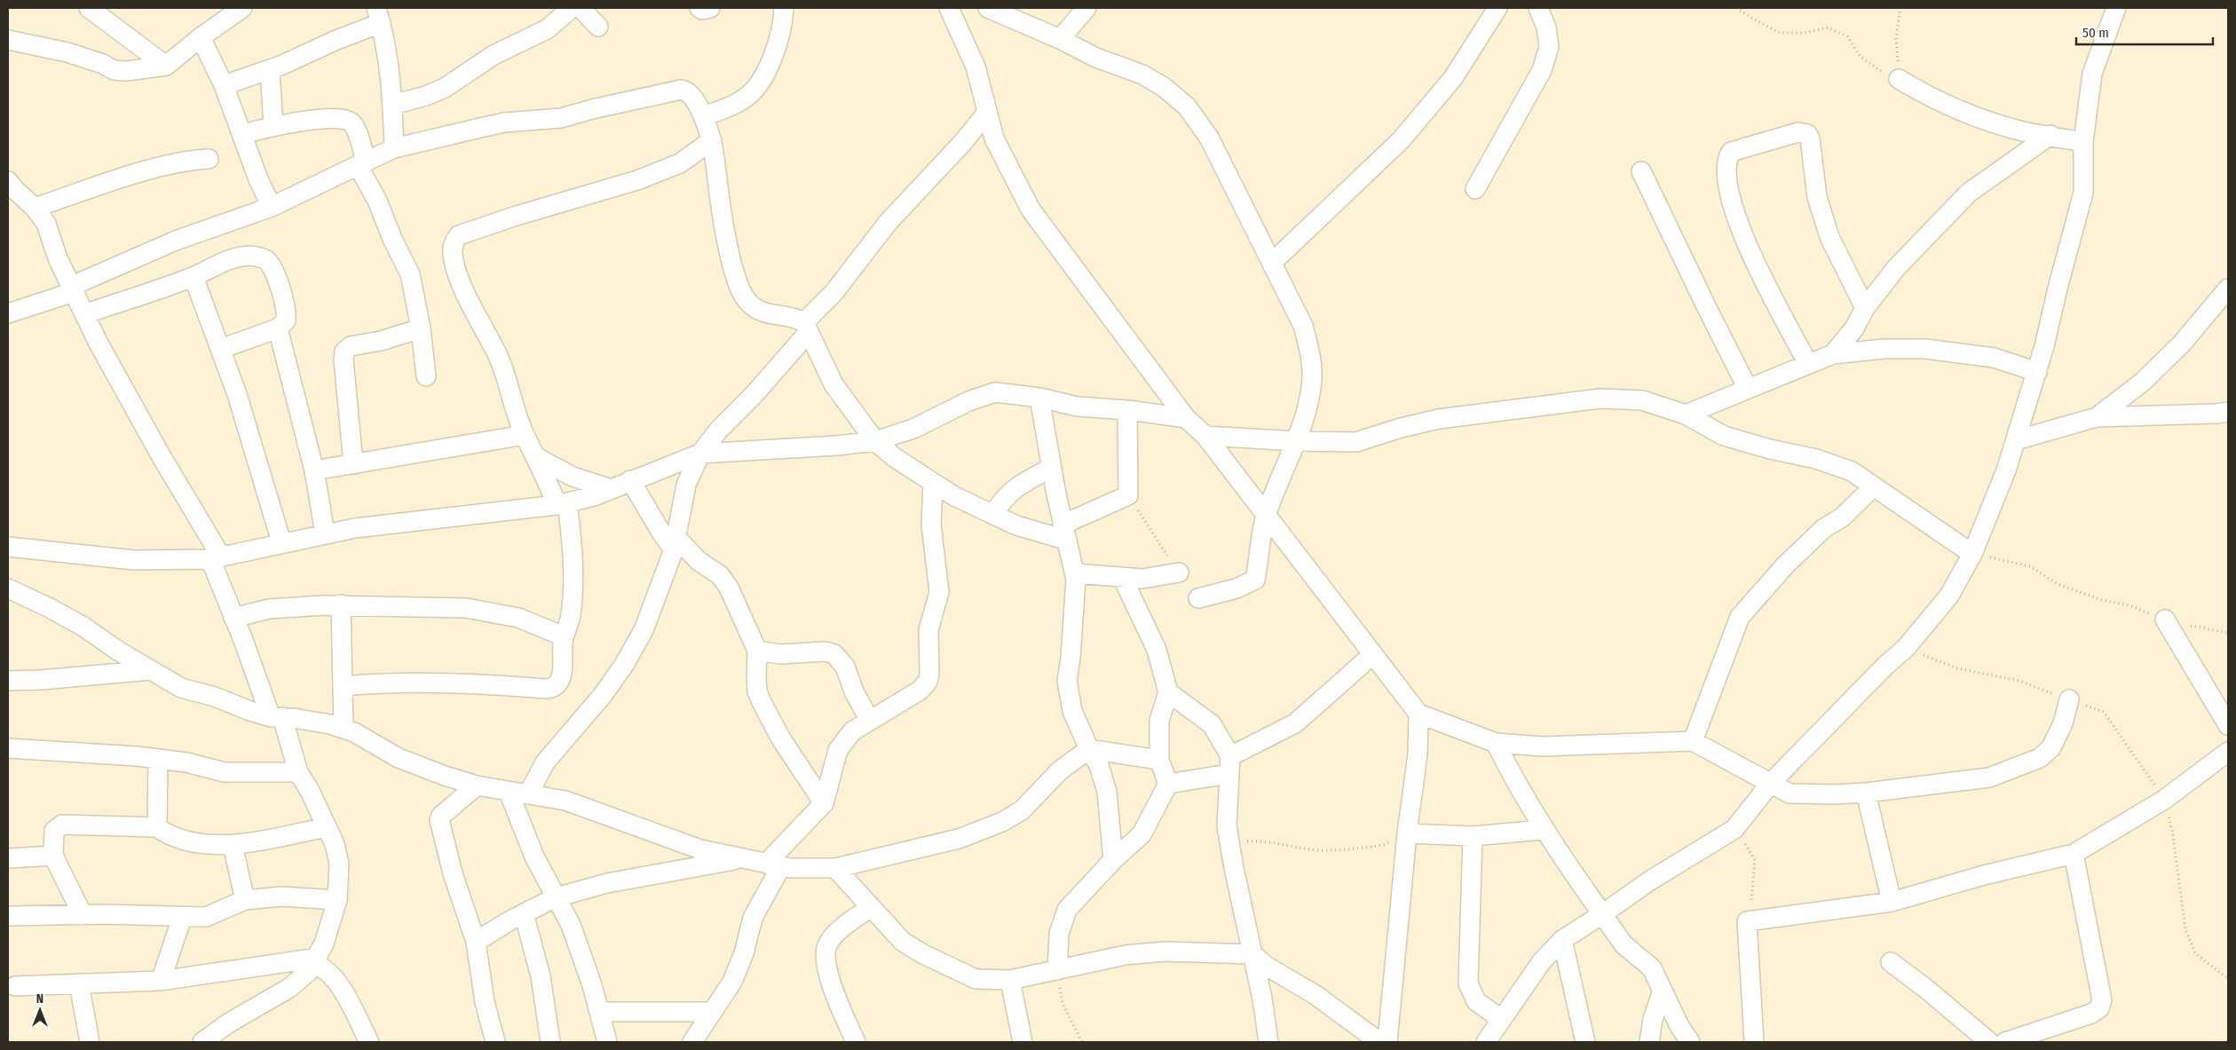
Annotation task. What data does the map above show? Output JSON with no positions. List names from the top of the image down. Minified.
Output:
{"scale_bar":"50 m","north":"top"}
